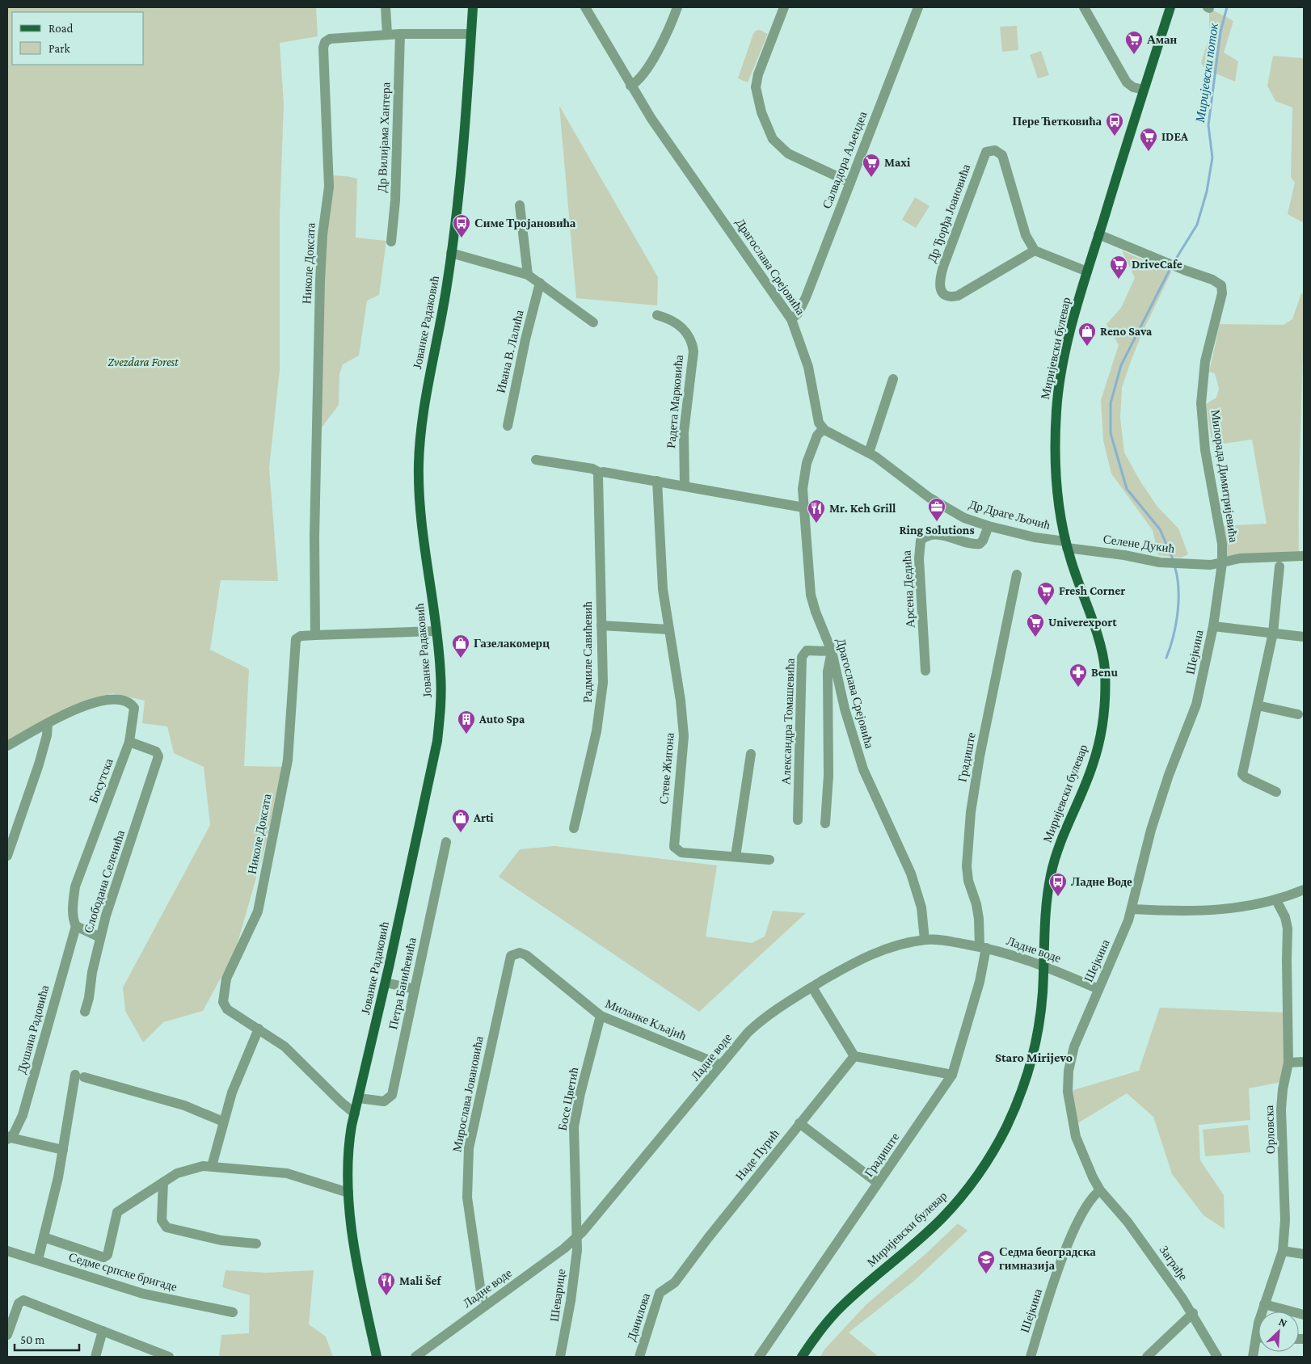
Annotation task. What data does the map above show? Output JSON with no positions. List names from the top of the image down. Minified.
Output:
{"streets":{"main road":["Јованке Радаковић","Миријевски булевар"],"street":["Др Вилијама Хантера","Салвадора Аљендеа","Др Ђорђа Јоановића","Николе Доксата","Драгослава Срејовића","Ивана В. Лалића","Радета Марковића","Милорада Димитријевића","Др Драге Љочић","Селене Дукић","Арсена Дедића","Радмиле Савићевић","Шејкина","Александра Томашевића","Градиште","Стеве Жигона","Босутска","Слободана Селенића","Ладне воде","Петра Банићевића","Миланке Кљајић","Душана Радовића","Мирослава Јовановића","Босе Цветић","Орловска","Наде Пурић","Заграђе","Седме српске бригаде","Шеварице","Данилова"]},"crossings":[["Др Вилијама Хантера","Николе Доксата"],["Салвадора Аљендеа","Драгослава Срејовића"],["Николе Доксата","Јованке Радаковић"],["Драгослава Срејовића","Др Драге Љочић"],["Драгослава Срејовића","Александра Томашевића"],["Драгослава Срејовића","Ладне воде"],["Јованке Радаковић","Петра Банићевића"],["Миријевски булевар","Милорада Димитријевића"],["Миријевски булевар","Др Драге Љочић"],["Миријевски булевар","Селене Дукић"],["Миријевски булевар","Ладне воде"],["Милорада Димитријевића","Селене Дукић"],["Милорада Димитријевића","Шејкина"],["Др Драге Љочић","Селене Дукић"],["Др Драге Љочић","Арсена Дедића"],["Селене Дукић","Шејкина"],["Шејкина","Ладне воде"],["Шејкина","Заграђе"],["Градиште","Ладне воде"],["Босутска","Слободана Селенића"],["Босутска","Душана Радовића"],["Ладне воде","Миланке Кљајић"],["Ладне воде","Мирослава Јовановића"],["Ладне воде","Босе Цветић"],["Ладне воде","Шеварице"],["Миланке Кљајић","Мирослава Јовановића"],["Миланке Кљајић","Босе Цветић"],["Босе Цветић","Шеварице"],["Наде Пурић","Данилова"]],"districts":["Staro Mirijevo"],"water":["Миријевски поток"],"parks":["Zvezdara Forest"],"places":{"supermarket":["Аман","IDEA","Maxi","DriveCafe","Fresh Corner","Univerexport"],"bus stop":["Пере Ћетковића","Симе Тројановића","Ладне Воде"],"shop":["Reno Sava","Газелакомерц","Arti"],"office":["Ring Solutions"],"restaurant":["Mr. Keh Grill","Mali Šef"],"pharmacy":["Benu"],"building":["Auto Spa"],"school or university":["Седма београдска гимназија"]},"legend":["Road","Park"],"scale_bar":"50 m","north":"top right"}
